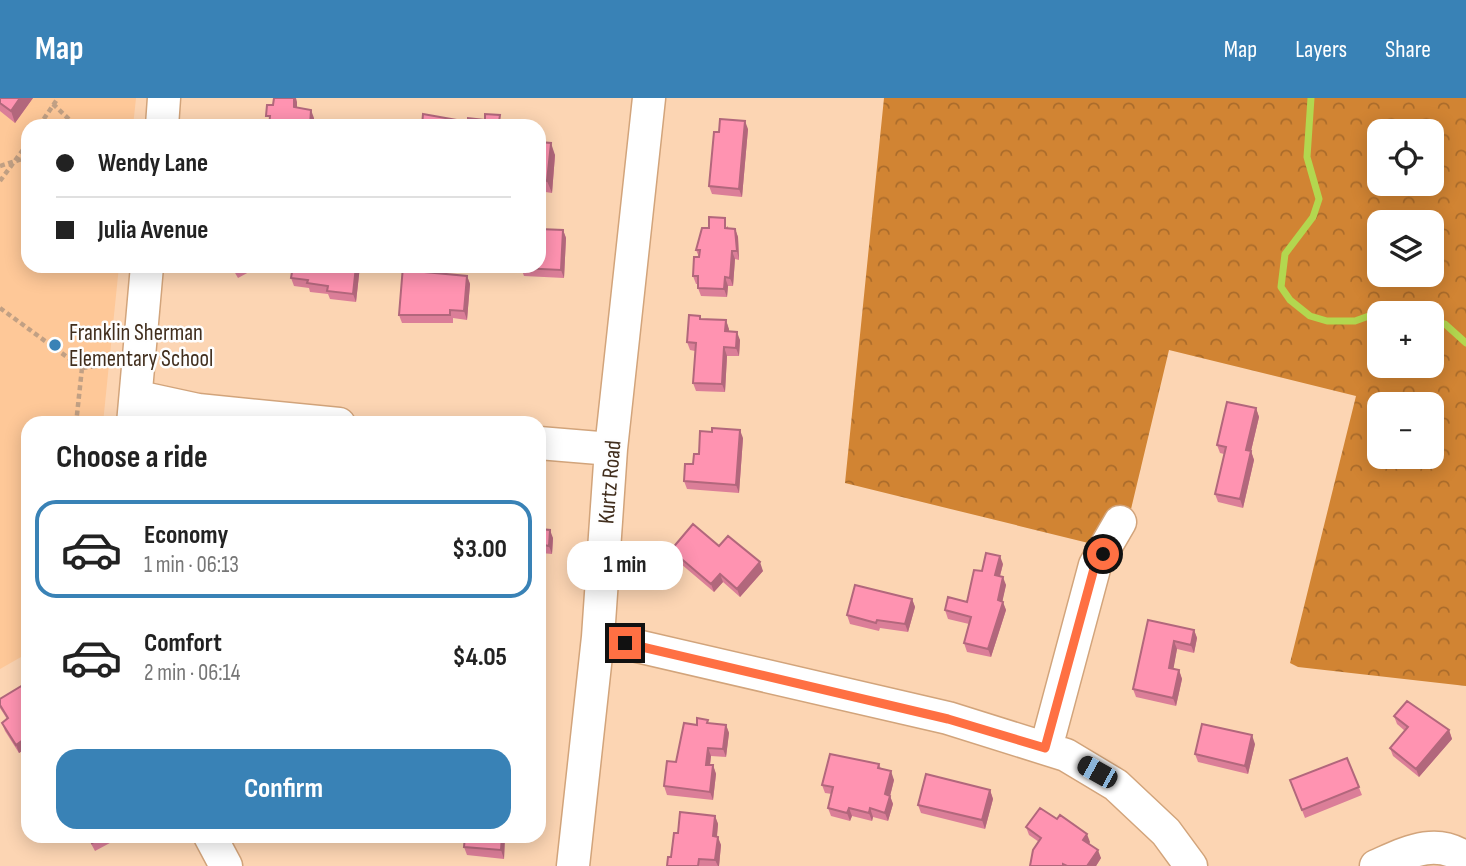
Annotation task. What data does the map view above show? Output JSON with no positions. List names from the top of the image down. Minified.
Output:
{"streets":{"street":["Kurtz Road"]},"places":["Franklin Sherman Elementary School"],"page":{"header":"Map","nav":["Map","Layers","Share"],"map_buttons":["+","−"],"banner":["Wendy Lane","Julia Avenue"],"heading":"Choose a ride","list":[{"name":"Economy","note":"1 min · 06:13","value":"$3.00"},{"name":"Comfort","note":"2 min · 06:14","value":"$4.05"}],"bubble":"1 min","buttons":"Confirm"}}
